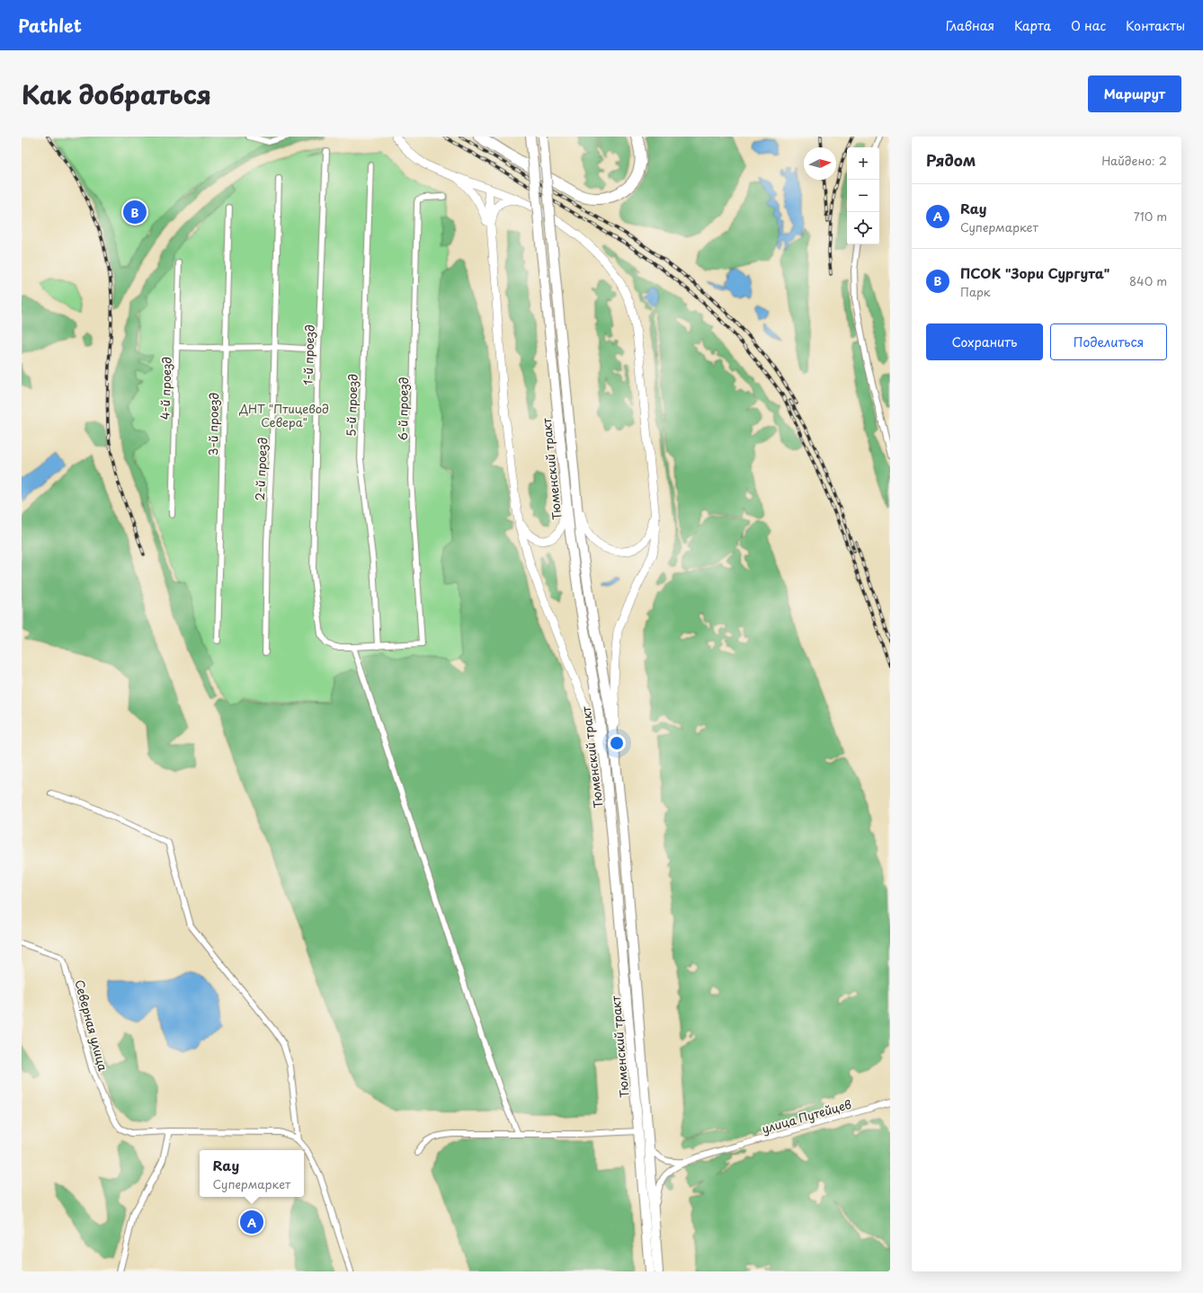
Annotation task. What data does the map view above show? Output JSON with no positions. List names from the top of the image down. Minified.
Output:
{"streets":{"main road":["Тюменский тракт"],"street":["1-й проезд","4-й проезд","5-й проезд","6-й проезд","3-й проезд","2-й проезд","Северная улица","улица Путейцев"]},"crossings":[["5-й проезд","6-й проезд"]],"parks":["ДНТ \"Птицевод Севера\""],"north":"right","page":{"header":"Pathlet","nav":["Главная","Карта","О нас","Контакты"],"title":"Как добраться","buttons":["Маршрут",["Сохранить","Поделиться"]],"heading":["Рядом","Найдено: 2"],"map_buttons":["+","−"],"list":[{"mark":"A","name":"Ray","note":"Супермаркет","value":"710 m"},{"mark":"B","name":"ПСОК \"Зори Сургута\"","note":"Парк","value":"840 m"}],"pins":["B","A"],"popup":["Ray","Супермаркет"]}}
